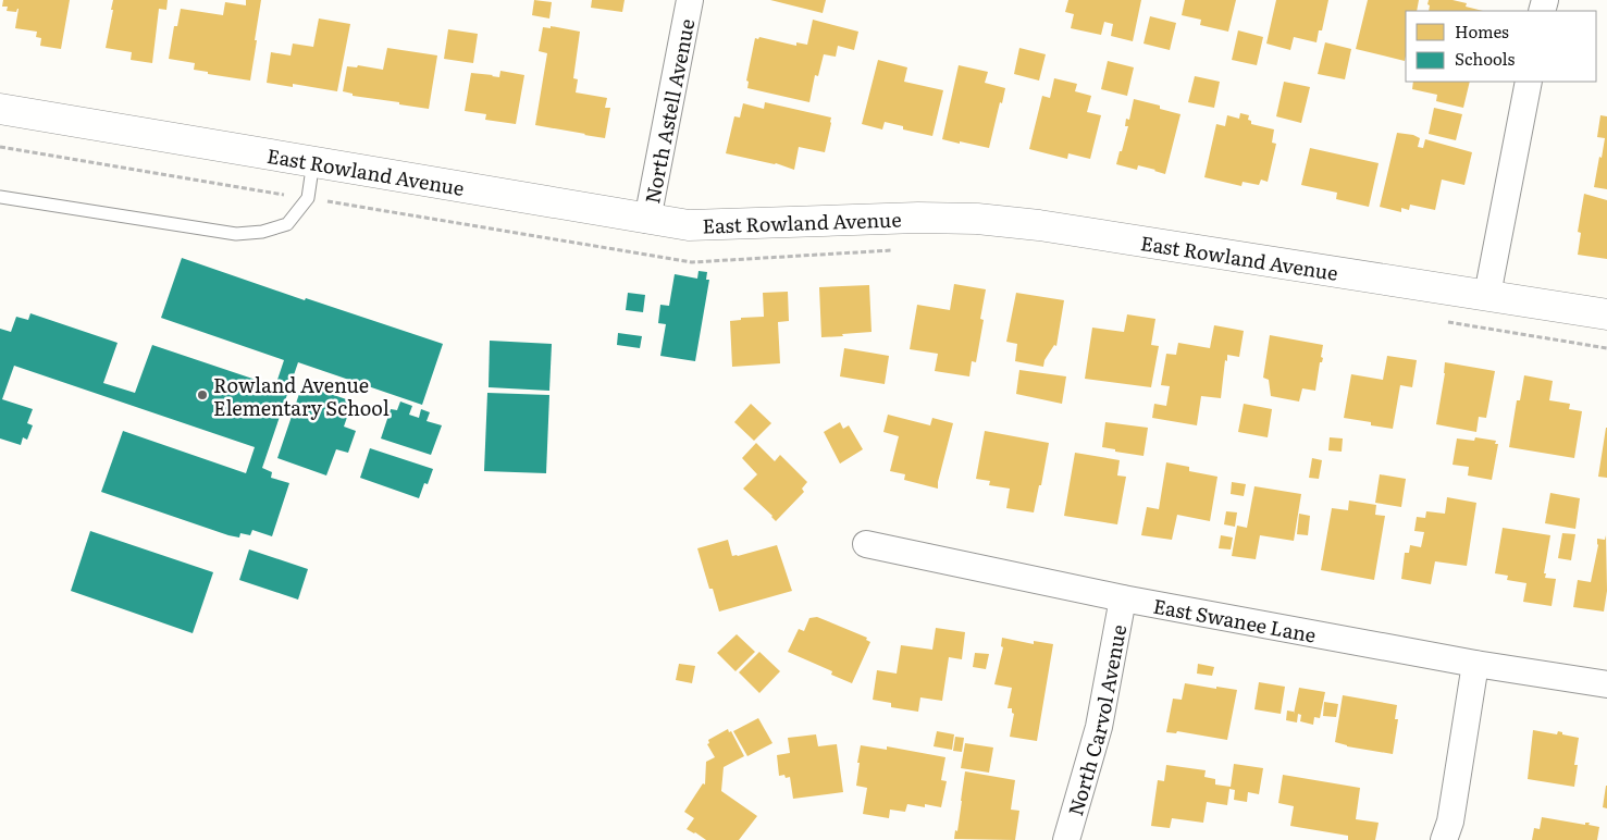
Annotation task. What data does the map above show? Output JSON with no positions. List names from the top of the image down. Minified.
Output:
{"streets":{"street":["North Astell Avenue","East Rowland Avenue","East Swanee Lane","North Carvol Avenue"]},"crossings":[["North Astell Avenue","East Rowland Avenue"],["East Swanee Lane","North Carvol Avenue"]],"places":["Rowland Avenue Elementary School"],"legend":["Homes","Schools"]}
